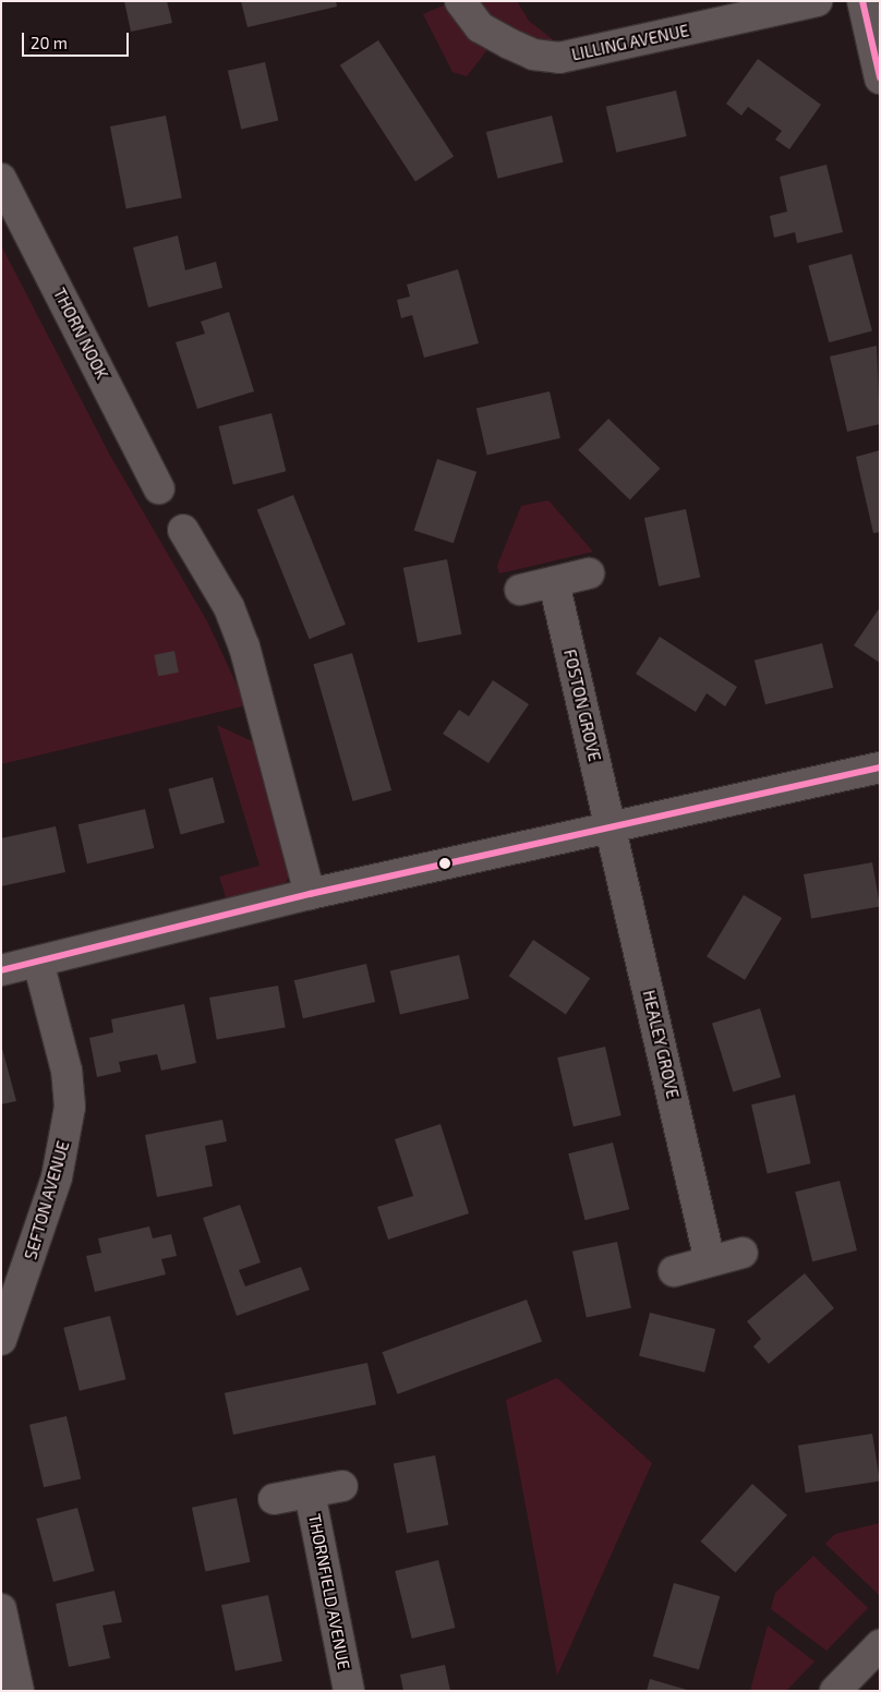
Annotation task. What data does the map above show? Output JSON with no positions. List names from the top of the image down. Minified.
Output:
{"streets":{"street":["LILLING AVENUE","THORN NOOK","FOSTON GROVE","HEALEY GROVE","SEFTON AVENUE","THORNFIELD AVENUE"]},"crossings":[["FOSTON GROVE","HEALEY GROVE"]],"scale_bar":"20 m"}
